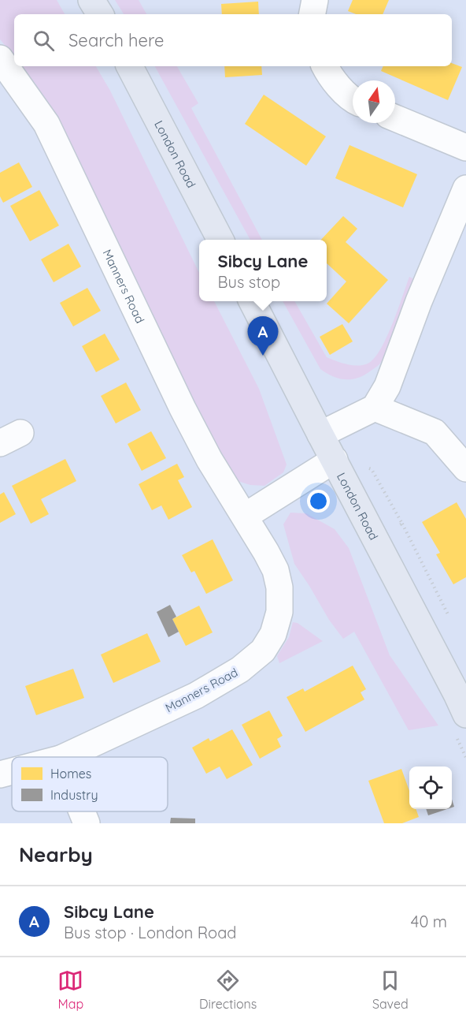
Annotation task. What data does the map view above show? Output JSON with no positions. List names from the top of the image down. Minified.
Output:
{"streets":{"main road":["London Road"],"street":["Manners Road"]},"legend":["Homes","Industry"],"north":"top","page":{"search":"Search here","popup":["Sibcy Lane","Bus stop"],"pins":"A","heading":"Nearby","list":[{"mark":"A","name":"Sibcy Lane","note":"Bus stop · London Road","value":"40 m"}],"nav":["Map","Directions","Saved"]}}
